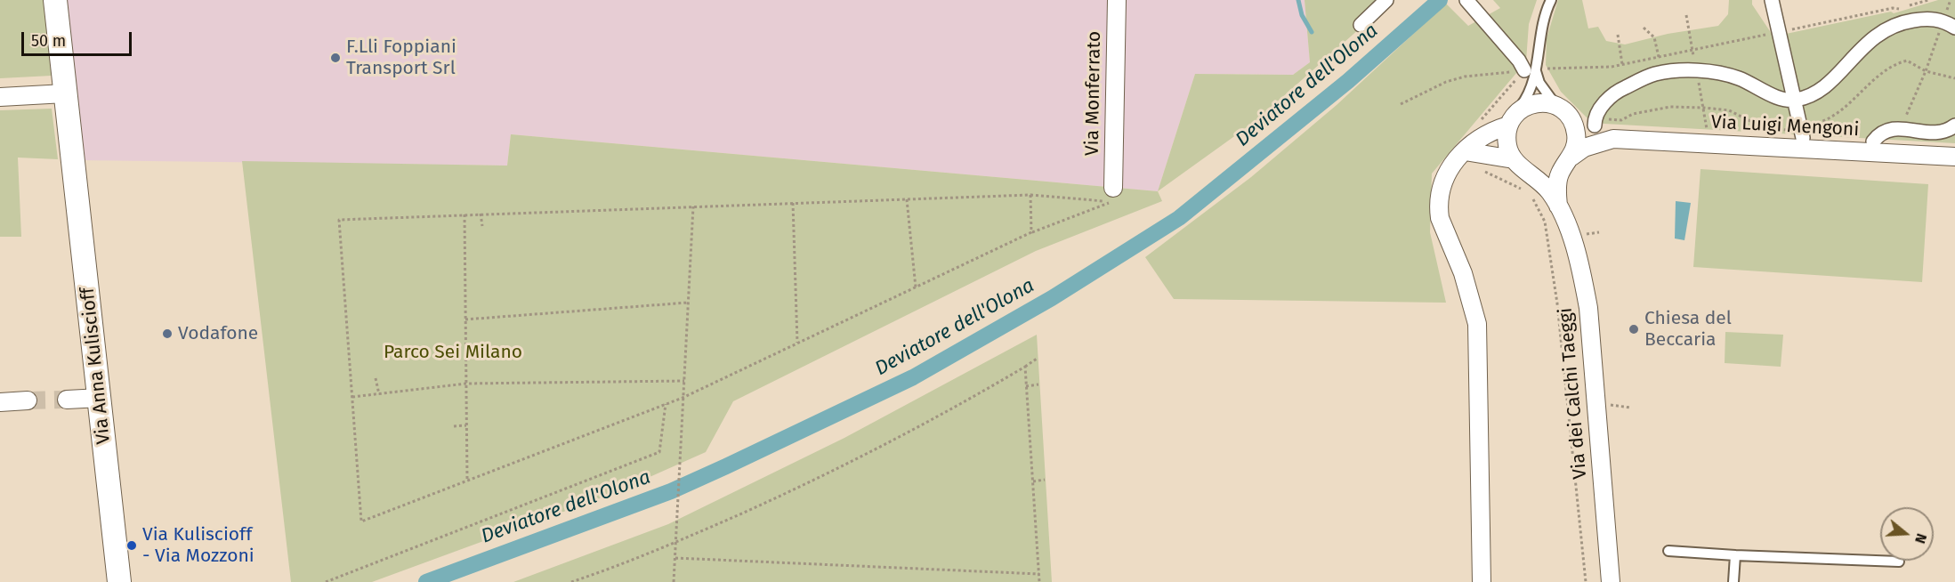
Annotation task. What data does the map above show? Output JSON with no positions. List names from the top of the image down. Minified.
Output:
{"streets":{"street":["Via Monferrato","Via Luigi Mengoni","Via Anna Kuliscioff","Via dei Calchi Taeggi"]},"crossings":[["Via Luigi Mengoni","Via dei Calchi Taeggi"]],"water":["Deviatore dell'Olona"],"parks":["Parco Sei Milano"],"places":["F.Lli Foppiani Transport Srl","Chiesa del Beccaria","Vodafone","Via Kuliscioff - Via Mozzoni"],"scale_bar":"50 m","north":"right"}
